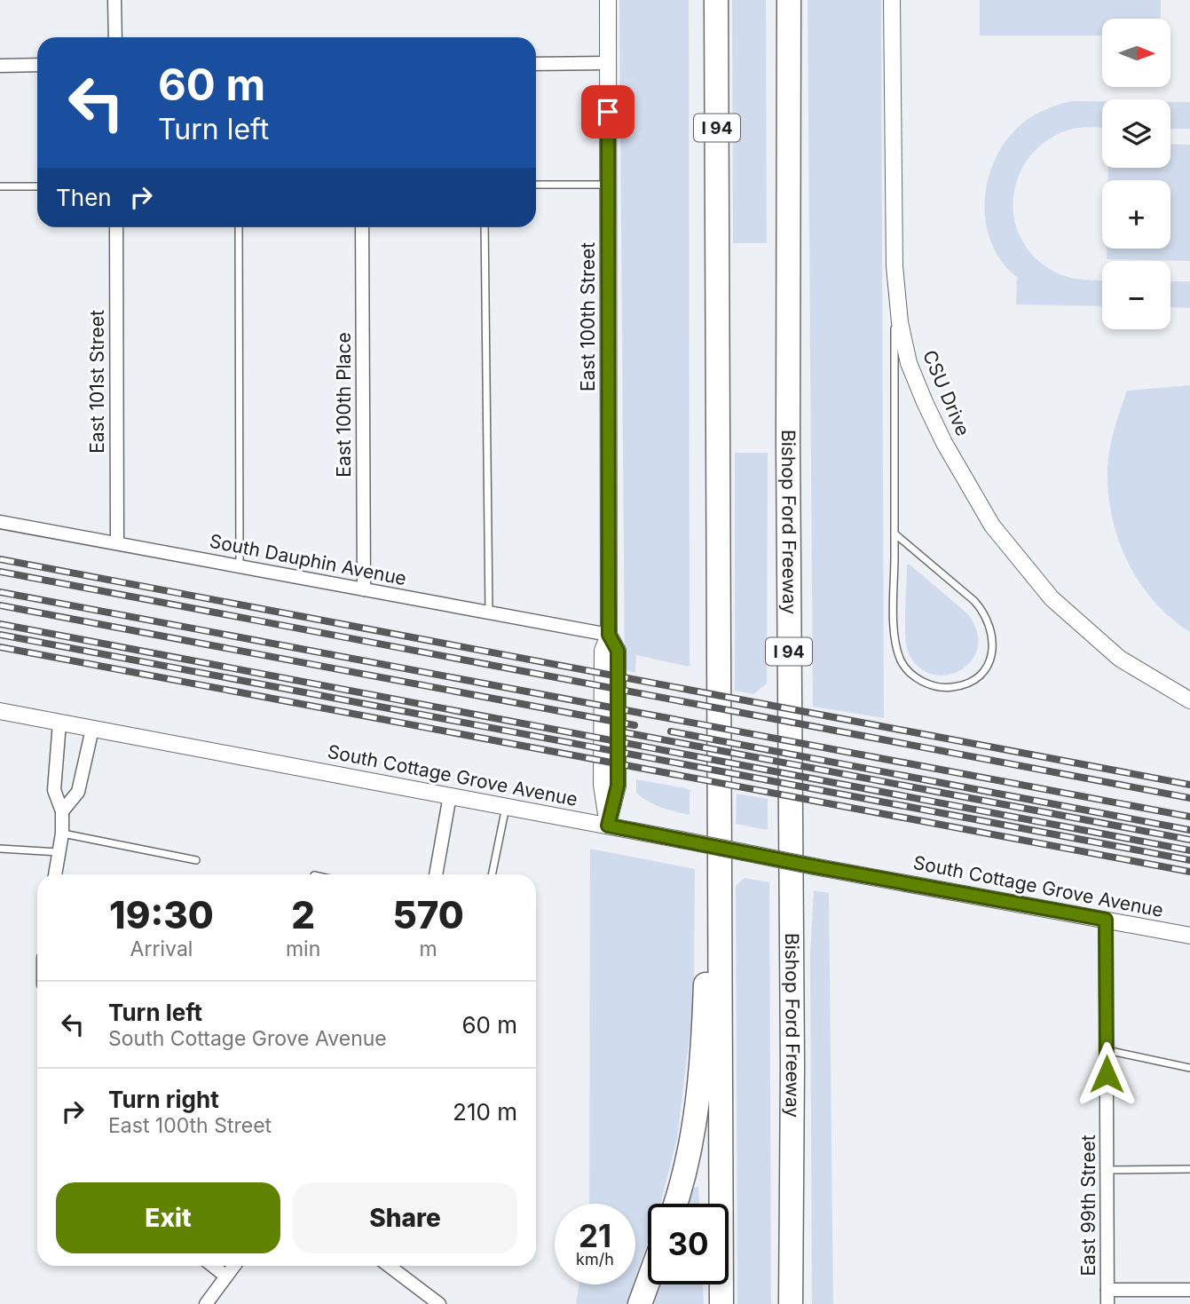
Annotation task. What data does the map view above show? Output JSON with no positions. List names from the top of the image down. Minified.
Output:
{"streets":{"highway":["I 94","Bishop Ford Freeway"],"street":["East 100th Street","East 101st Street","CSU Drive","East 100th Place","South Dauphin Avenue","South Cottage Grove Avenue","East 99th Street"]},"crossings":[["East 100th Street","South Dauphin Avenue"],["East 100th Street","South Cottage Grove Avenue"],["East 101st Street","South Dauphin Avenue"],["East 100th Place","South Dauphin Avenue"],["South Cottage Grove Avenue","East 99th Street"]],"north":"right","page":{"map_buttons":["+","−"],"turn":["60 m","Turn left"],"then":"Then","eta":["19:30","Arrival","2","min","570","m"],"list":[{"name":"Turn left","note":"South Cottage Grove Avenue","value":"60 m"},{"name":"Turn right","note":"East 100th Street","value":"210 m"}],"buttons":["Exit","Share"],"speed":"21 km/h","limit":"30"}}
